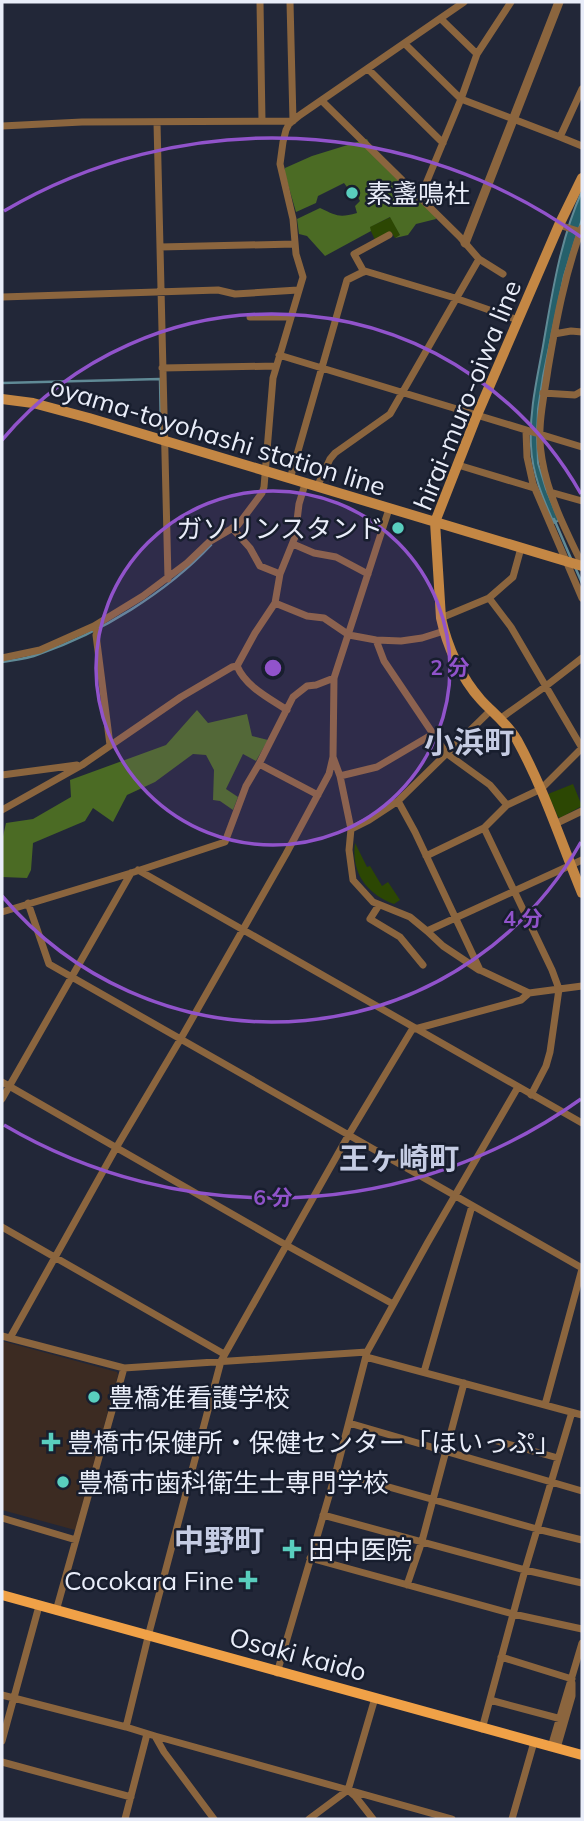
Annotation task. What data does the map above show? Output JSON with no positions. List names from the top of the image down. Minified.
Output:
{"streets":{"main road":["hirai-muro-oiwa line","oyama-toyohashi station line","Osaki kaido"]},"crossings":[["hirai-muro-oiwa line","oyama-toyohashi station line"]],"districts":["小浜町","王ヶ崎町","中野町"],"places":{"other":["素盞鳴社","ガソリンスタンド","豊橋准看護学校","豊橋市歯科衛生士専門学校"],"health":["豊橋市保健所・保健センター「ほいっぷ」","田中医院","Cocokara Fine"]},"rings":["2 分","4 分","6 分"]}
